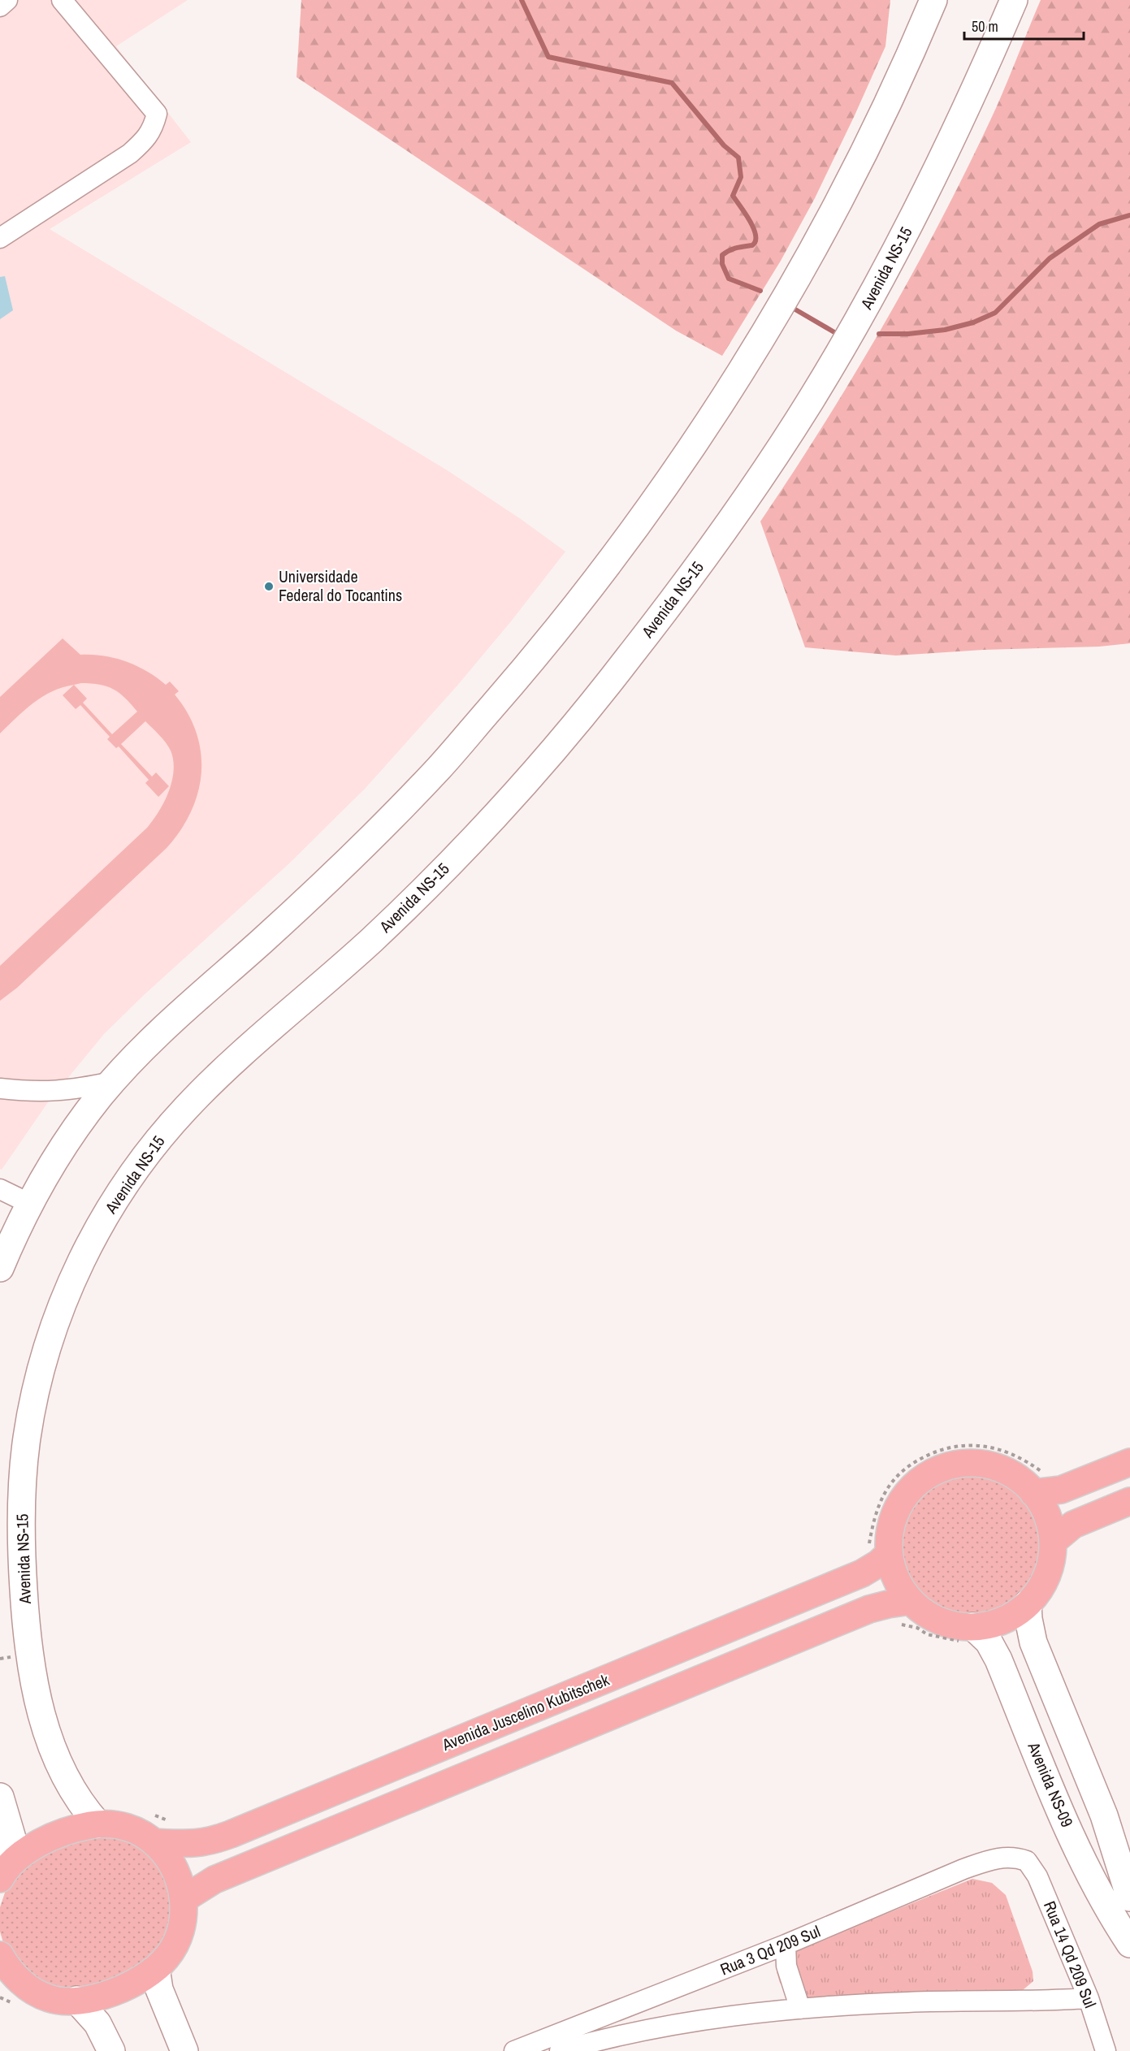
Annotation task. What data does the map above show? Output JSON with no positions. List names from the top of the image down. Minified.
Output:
{"streets":{"main road":["Avenida NS-15","Avenida Juscelino Kubitschek","Avenida NS-09"],"street":["Rua 3 Qd 209 Sul","Rua 14 Qd 209 Sul"]},"crossings":[["Avenida Juscelino Kubitschek","Avenida NS-09"],["Rua 3 Qd 209 Sul","Rua 14 Qd 209 Sul"]],"places":["Universidade Federal do Tocantins"],"scale_bar":"50 m"}
